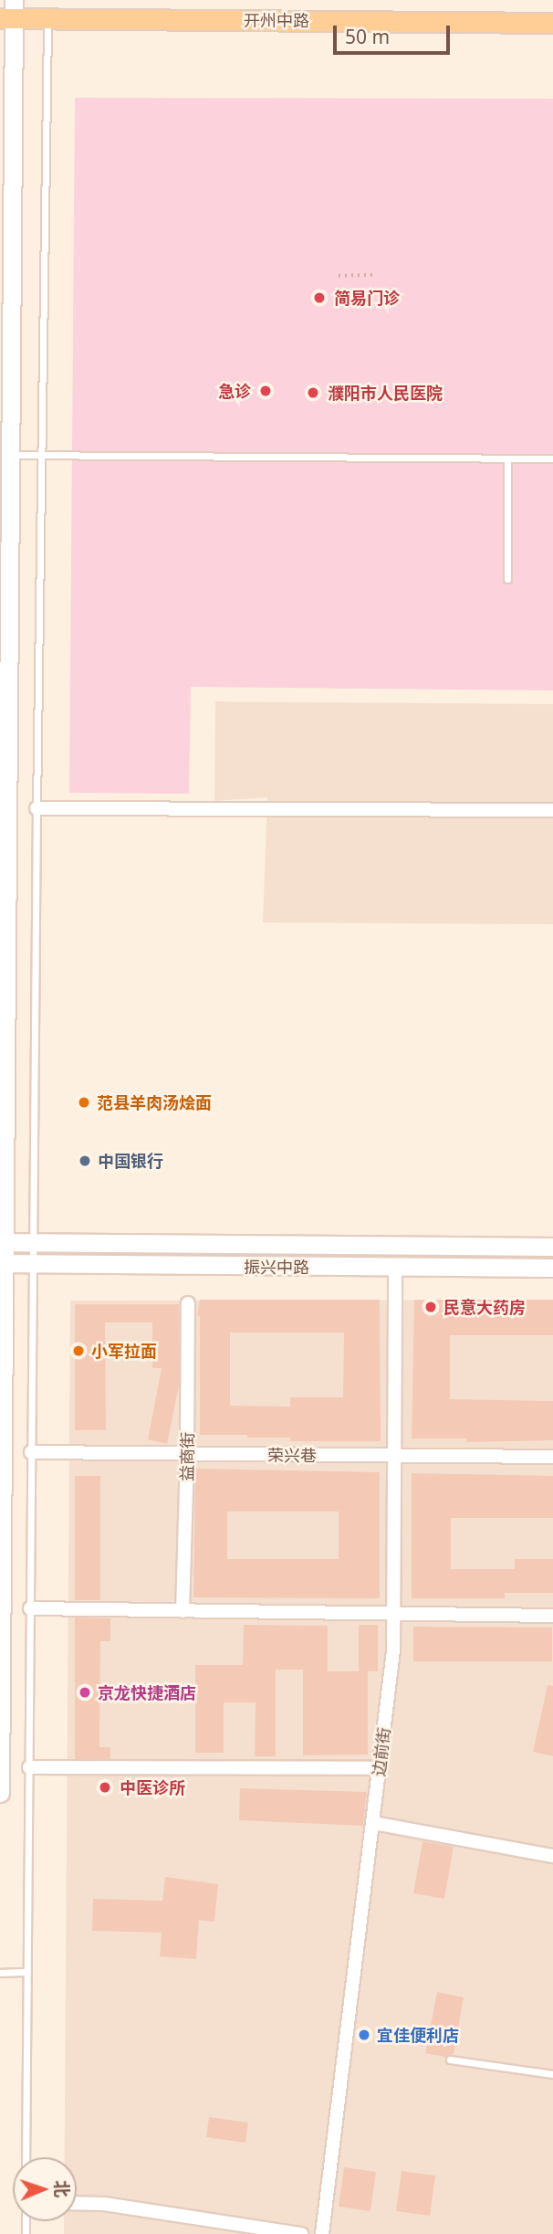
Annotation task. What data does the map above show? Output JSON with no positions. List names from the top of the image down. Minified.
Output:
{"streets":{"main road":["开州中路","振兴中路"],"street":["荣兴巷","益商街","边前街"]},"crossings":[["振兴中路","边前街"],["荣兴巷","益商街"],["荣兴巷","边前街"]],"places":["简易门诊","急诊","濮阳市人民医院","范县羊肉汤烩面","中国银行","民意大药房","小军拉面","京龙快捷酒店","中医诊所","宜佳便利店"],"scale_bar":"50 m","north":"right"}
